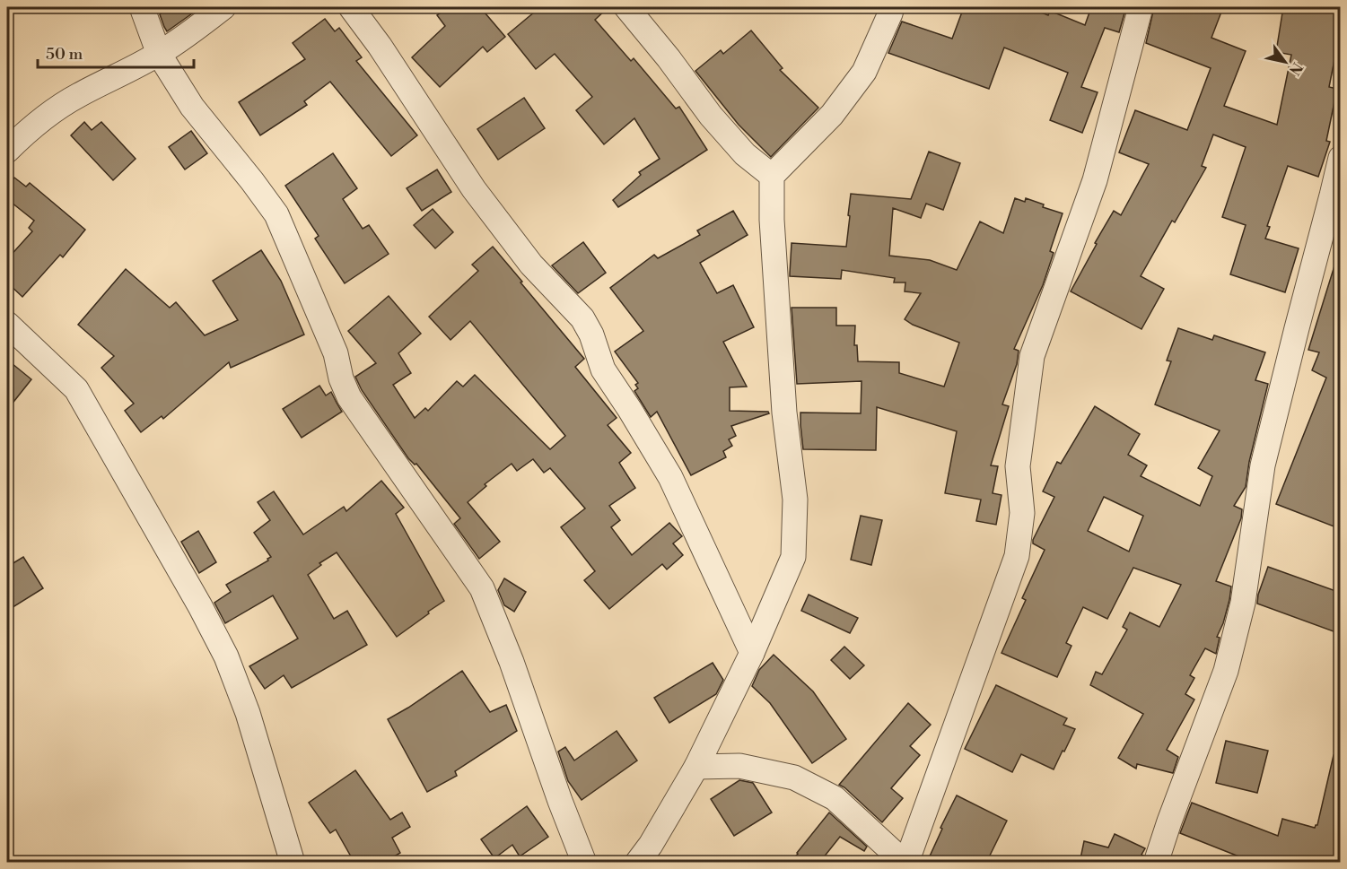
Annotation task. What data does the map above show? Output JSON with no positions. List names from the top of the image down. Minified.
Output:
{"scale_bar":"50 m","north":"bottom right"}
